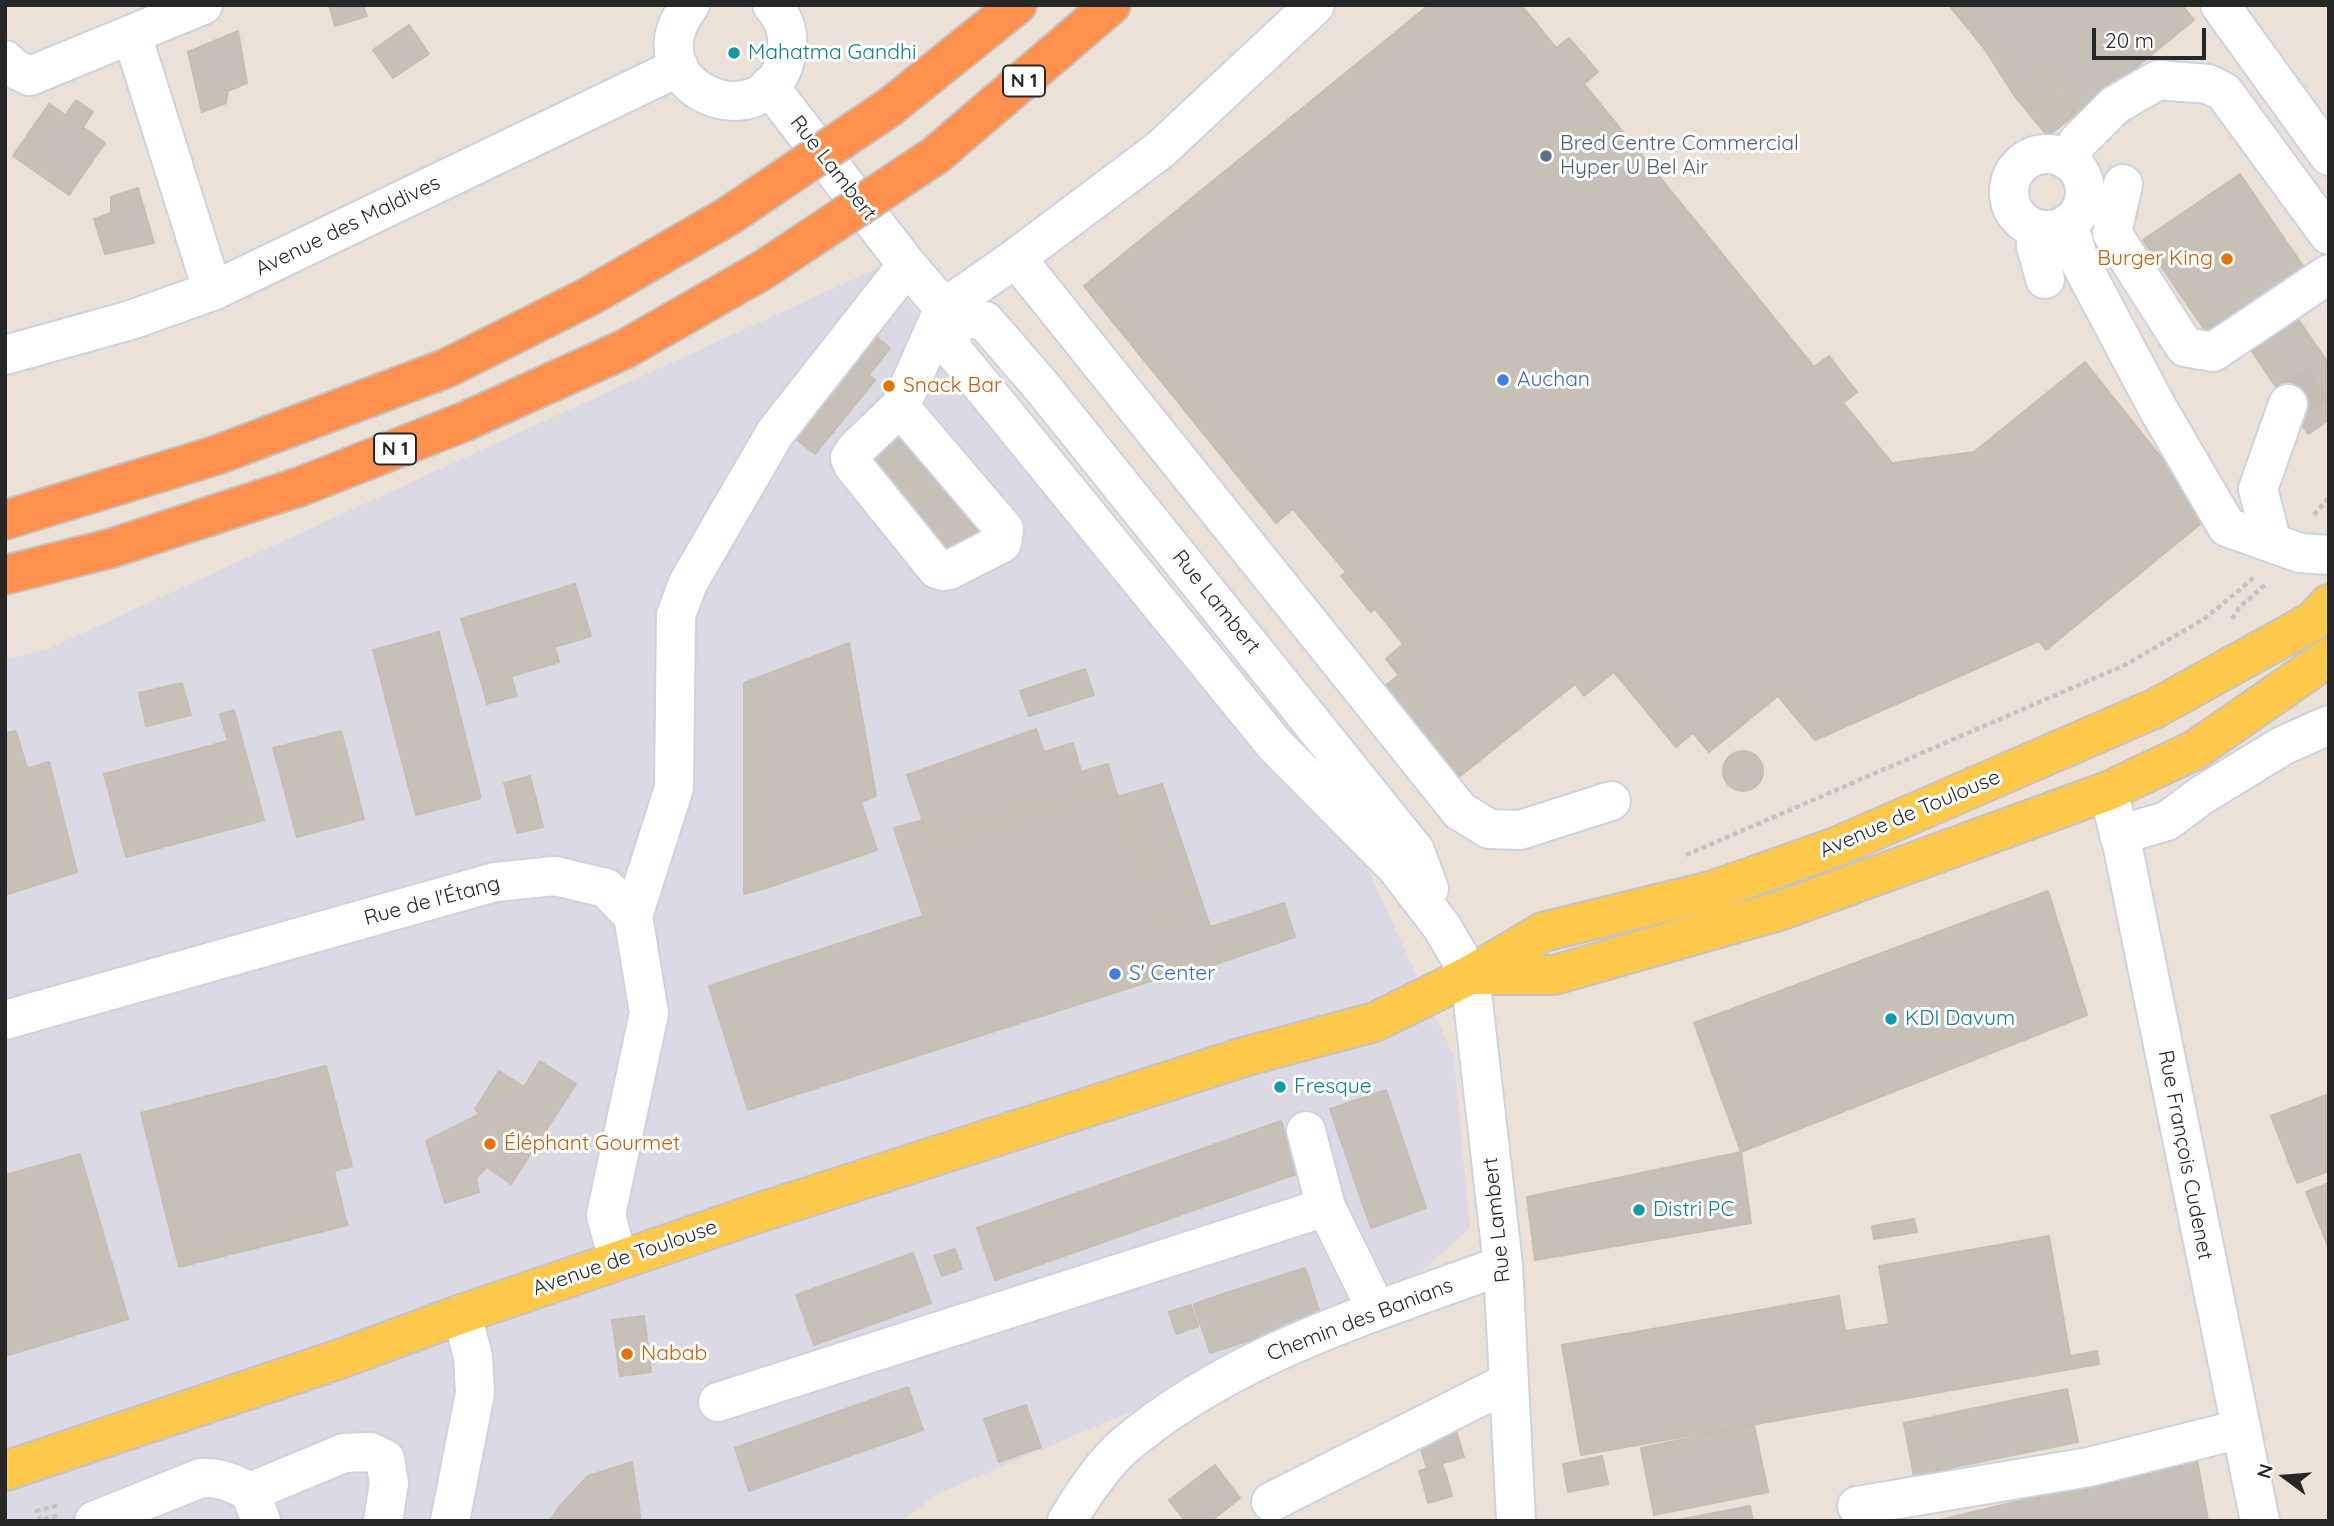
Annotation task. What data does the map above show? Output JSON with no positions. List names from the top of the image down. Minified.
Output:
{"streets":{"highway":["N 1"],"main road":["Avenue de Toulouse"],"street":["Rue Lambert","Avenue des Maldives","Rue de l'Étang","Rue François Cudenet","Chemin des Banians"]},"crossings":[["Rue Lambert","Avenue de Toulouse"],["Rue Lambert","Chemin des Banians"],["Avenue de Toulouse","Rue François Cudenet"]],"places":["Mahatma Gandhi","Bred Centre Commercial Hyper U Bel Air","Burger King","Auchan","Snack Bar","S' Center","KDI Davum","Fresque","Éléphant Gourmet","Distri PC","Nabab"],"scale_bar":"20 m","north":"left"}
